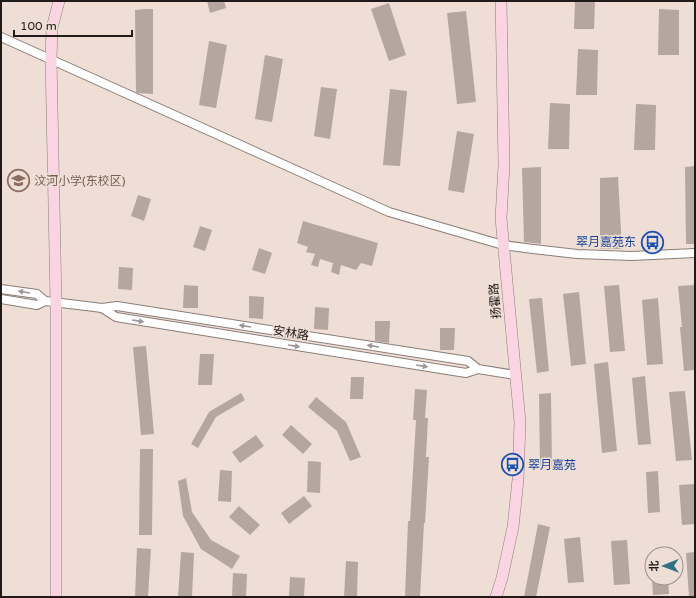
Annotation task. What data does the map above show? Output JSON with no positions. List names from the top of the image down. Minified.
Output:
{"streets":{"street":["扬霍路","安林路"]},"crossings":[["扬霍路","安林路"]],"places":{"school or university":["汶河小学(东校区)"],"bus stop":["翠月嘉苑东","翠月嘉苑"]},"scale_bar":"100 m","north":"left"}
